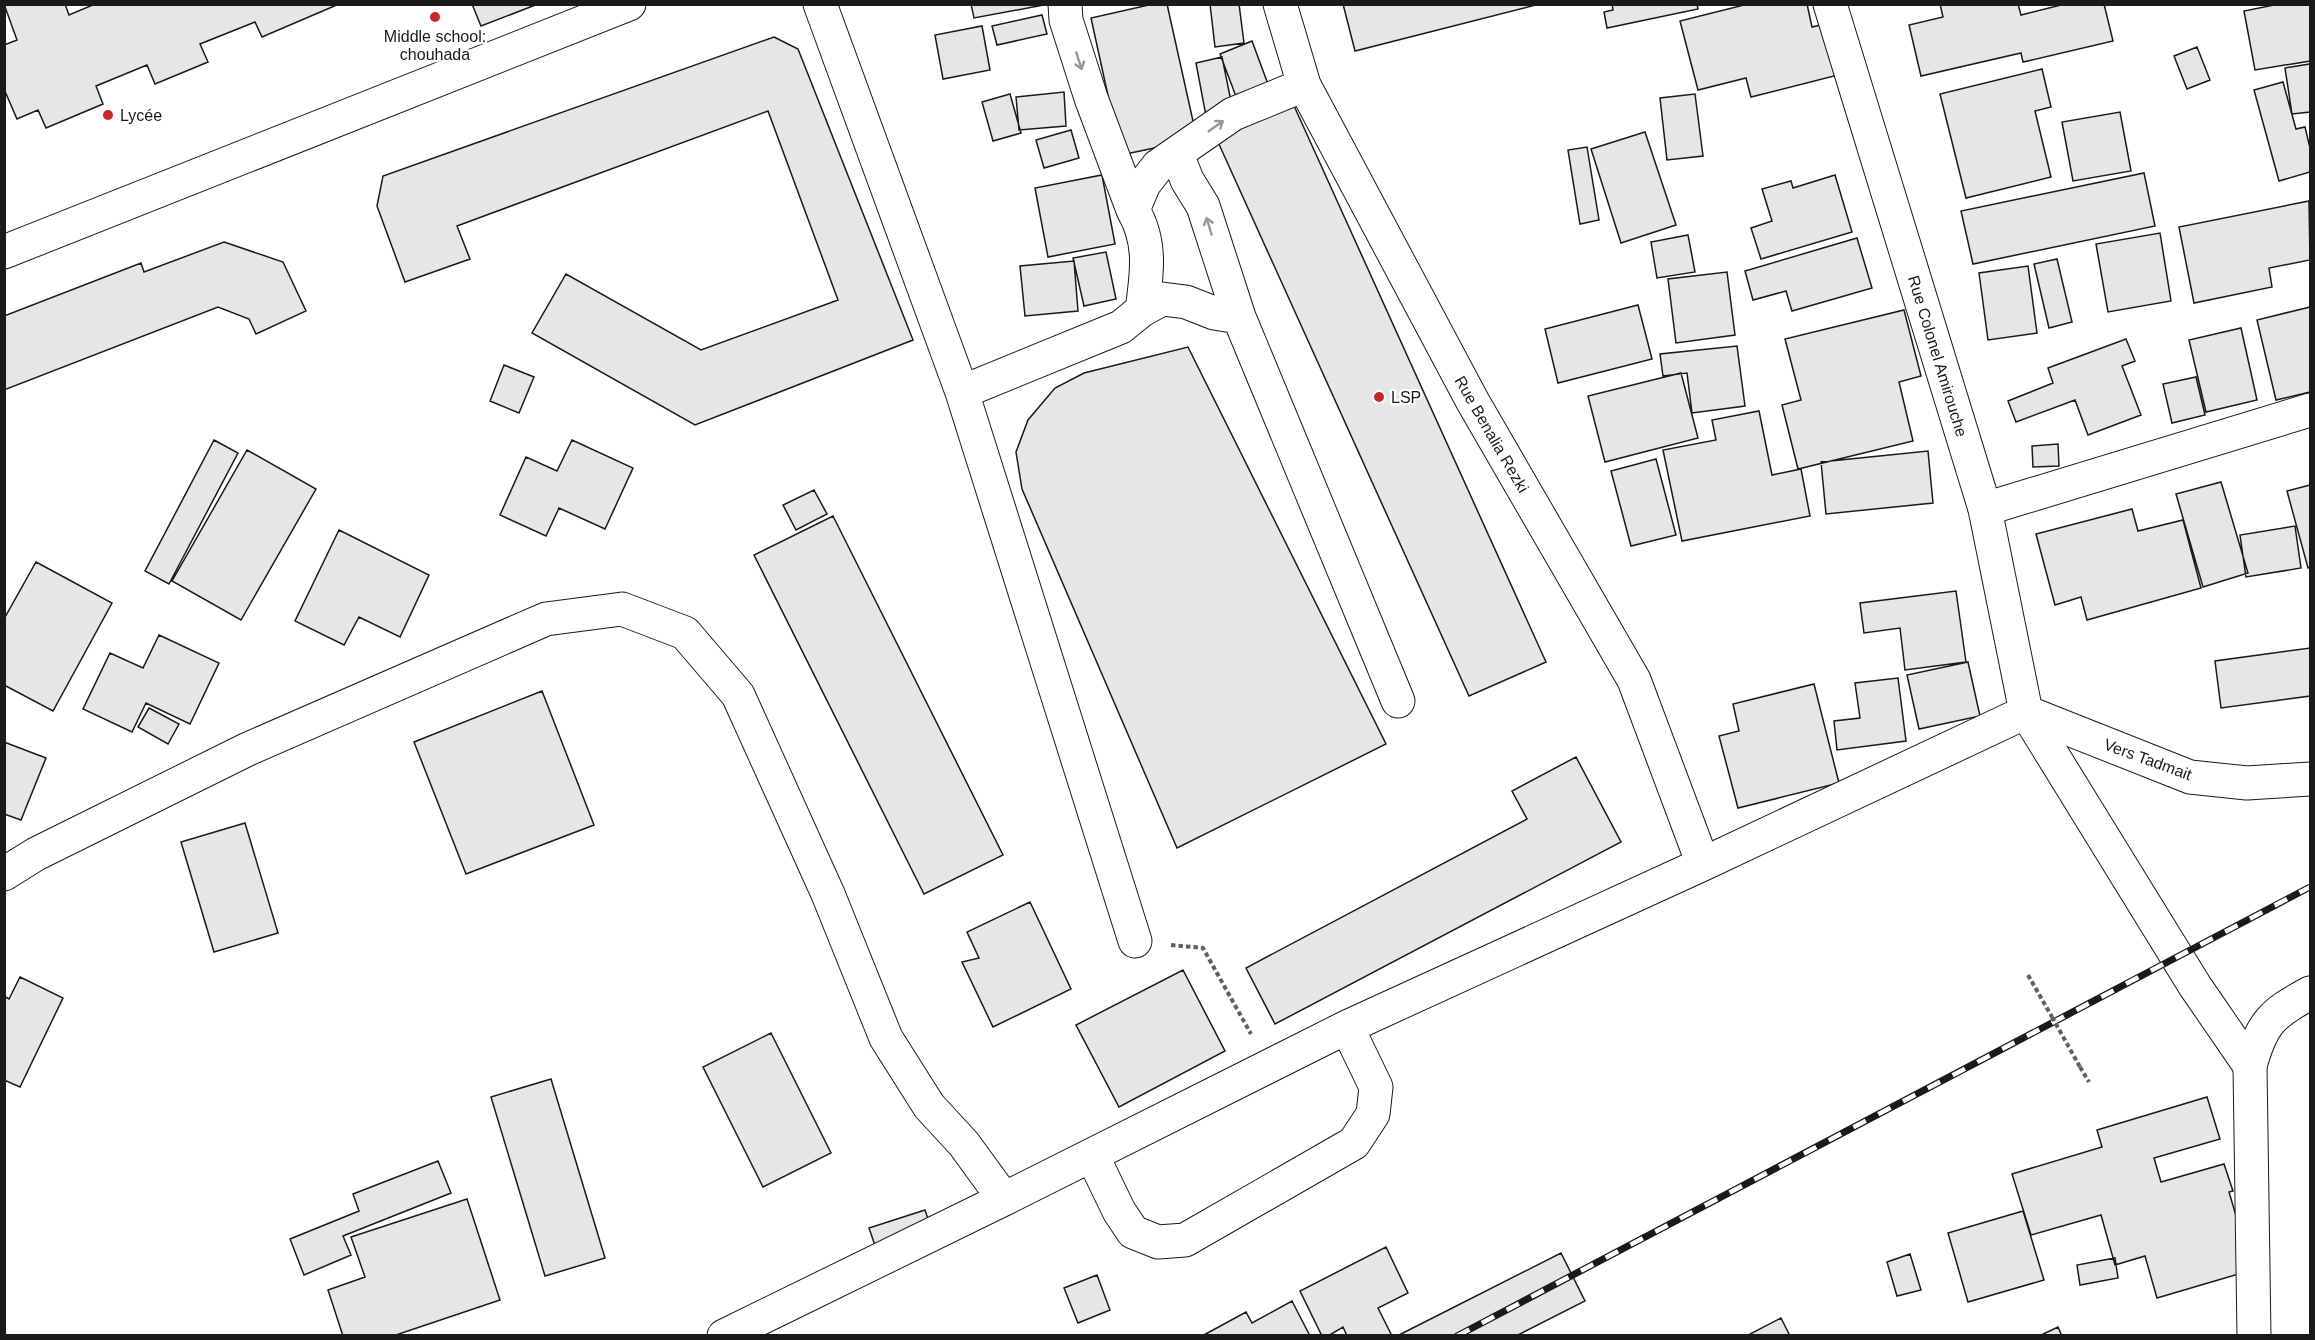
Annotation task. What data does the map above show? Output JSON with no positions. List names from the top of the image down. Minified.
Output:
{"streets":{"street":["Rue Colonel Amirouche","Rue Benalia Rezki","Vers Tadmait"]},"crossings":[["Rue Colonel Amirouche","Vers Tadmait"]],"places":["Middle school: chouhada","Lycée","LSP"]}
